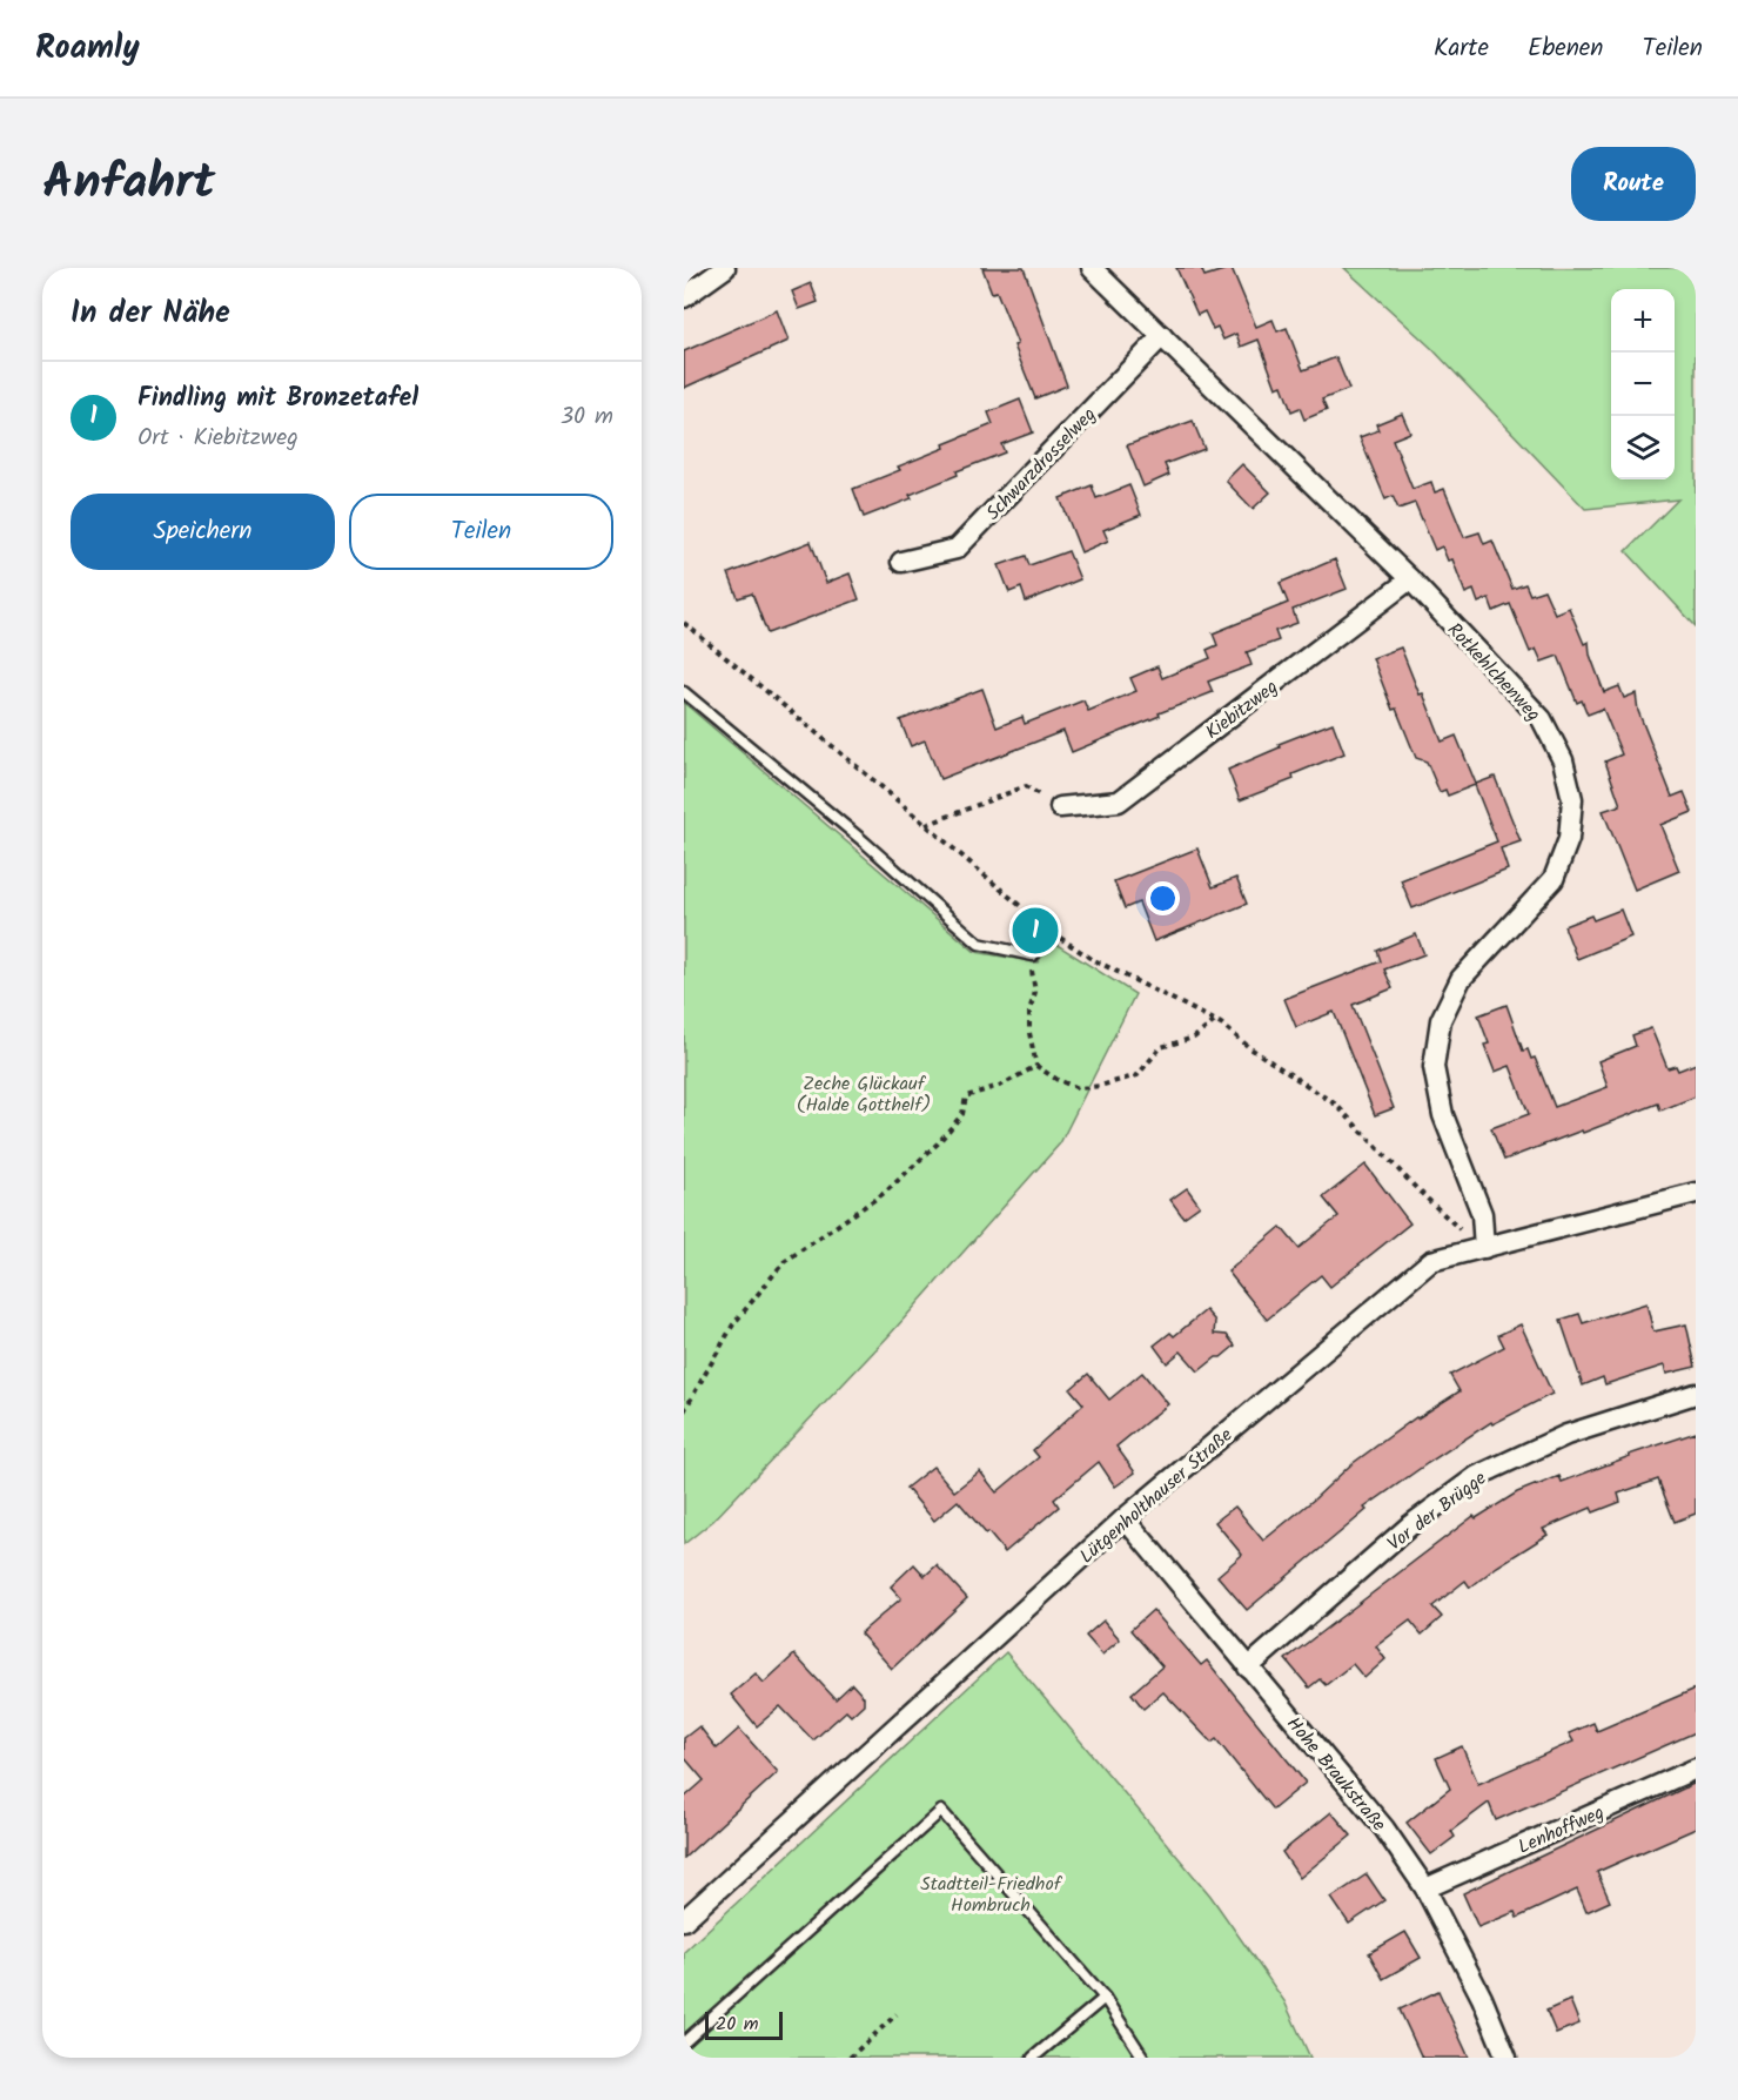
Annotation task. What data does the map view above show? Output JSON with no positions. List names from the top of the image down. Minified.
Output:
{"streets":{"street":["Schwarzdrosselweg","Rotkehlchenweg","Kiebitzweg","Lütgenholthauser Straße","Vor der Brügge","Hohe Braukstraße","Lenhoffweg"]},"crossings":[["Schwarzdrosselweg","Rotkehlchenweg"],["Rotkehlchenweg","Kiebitzweg"],["Rotkehlchenweg","Lütgenholthauser Straße"],["Lütgenholthauser Straße","Hohe Braukstraße"],["Vor der Brügge","Hohe Braukstraße"],["Hohe Braukstraße","Lenhoffweg"]],"parks":["Zeche Glückauf (Halde Gotthelf)","Stadtteil-Friedhof Hombruch"],"scale_bar":"20 m","page":{"header":"Roamly","nav":["Karte","Ebenen","Teilen"],"title":"Anfahrt","buttons":["Route",["Speichern","Teilen"]],"heading":"In der Nähe","map_buttons":["+","−"],"list":[{"mark":"1","name":"Findling mit Bronzetafel","note":"Ort · Kiebitzweg","value":"30 m"}],"pins":"1","scale":"20 m"}}
